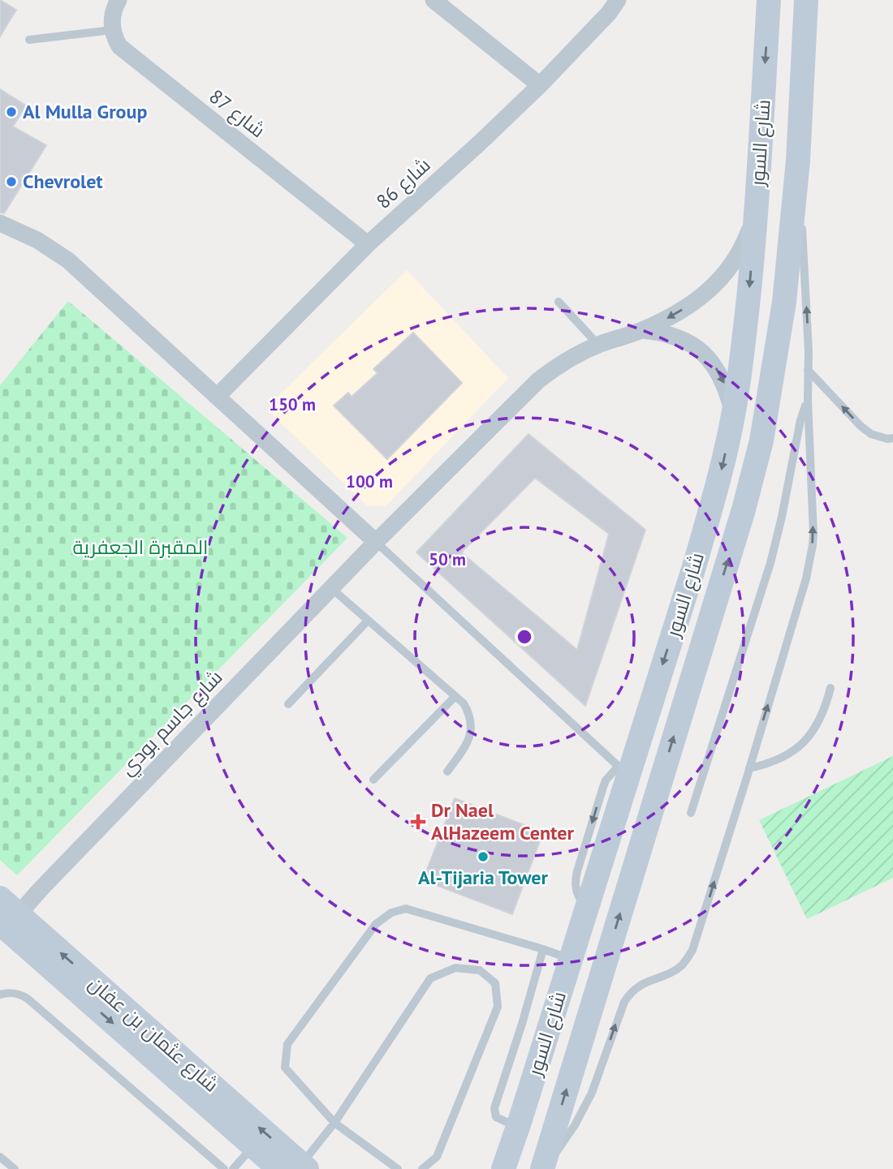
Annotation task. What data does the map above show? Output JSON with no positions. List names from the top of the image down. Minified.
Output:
{"streets":{"main road":["شارع السور","شارع عثمان بن عفان"],"street":["شارع 87","شارع 86","شارع جاسم بودي"]},"crossings":[["شارع 87","شارع 86"],["شارع السور","شارع جاسم بودي"],["شارع جاسم بودي","شارع عثمان بن عفان"]],"parks":["المقبرة الجعفرية"],"places":{"other":["Al Mulla Group","Chevrolet","Al-Tijaria Tower"],"health":["Dr Nael AlHazeem Center"]},"rings":["150 m","100 m","50 m"]}
